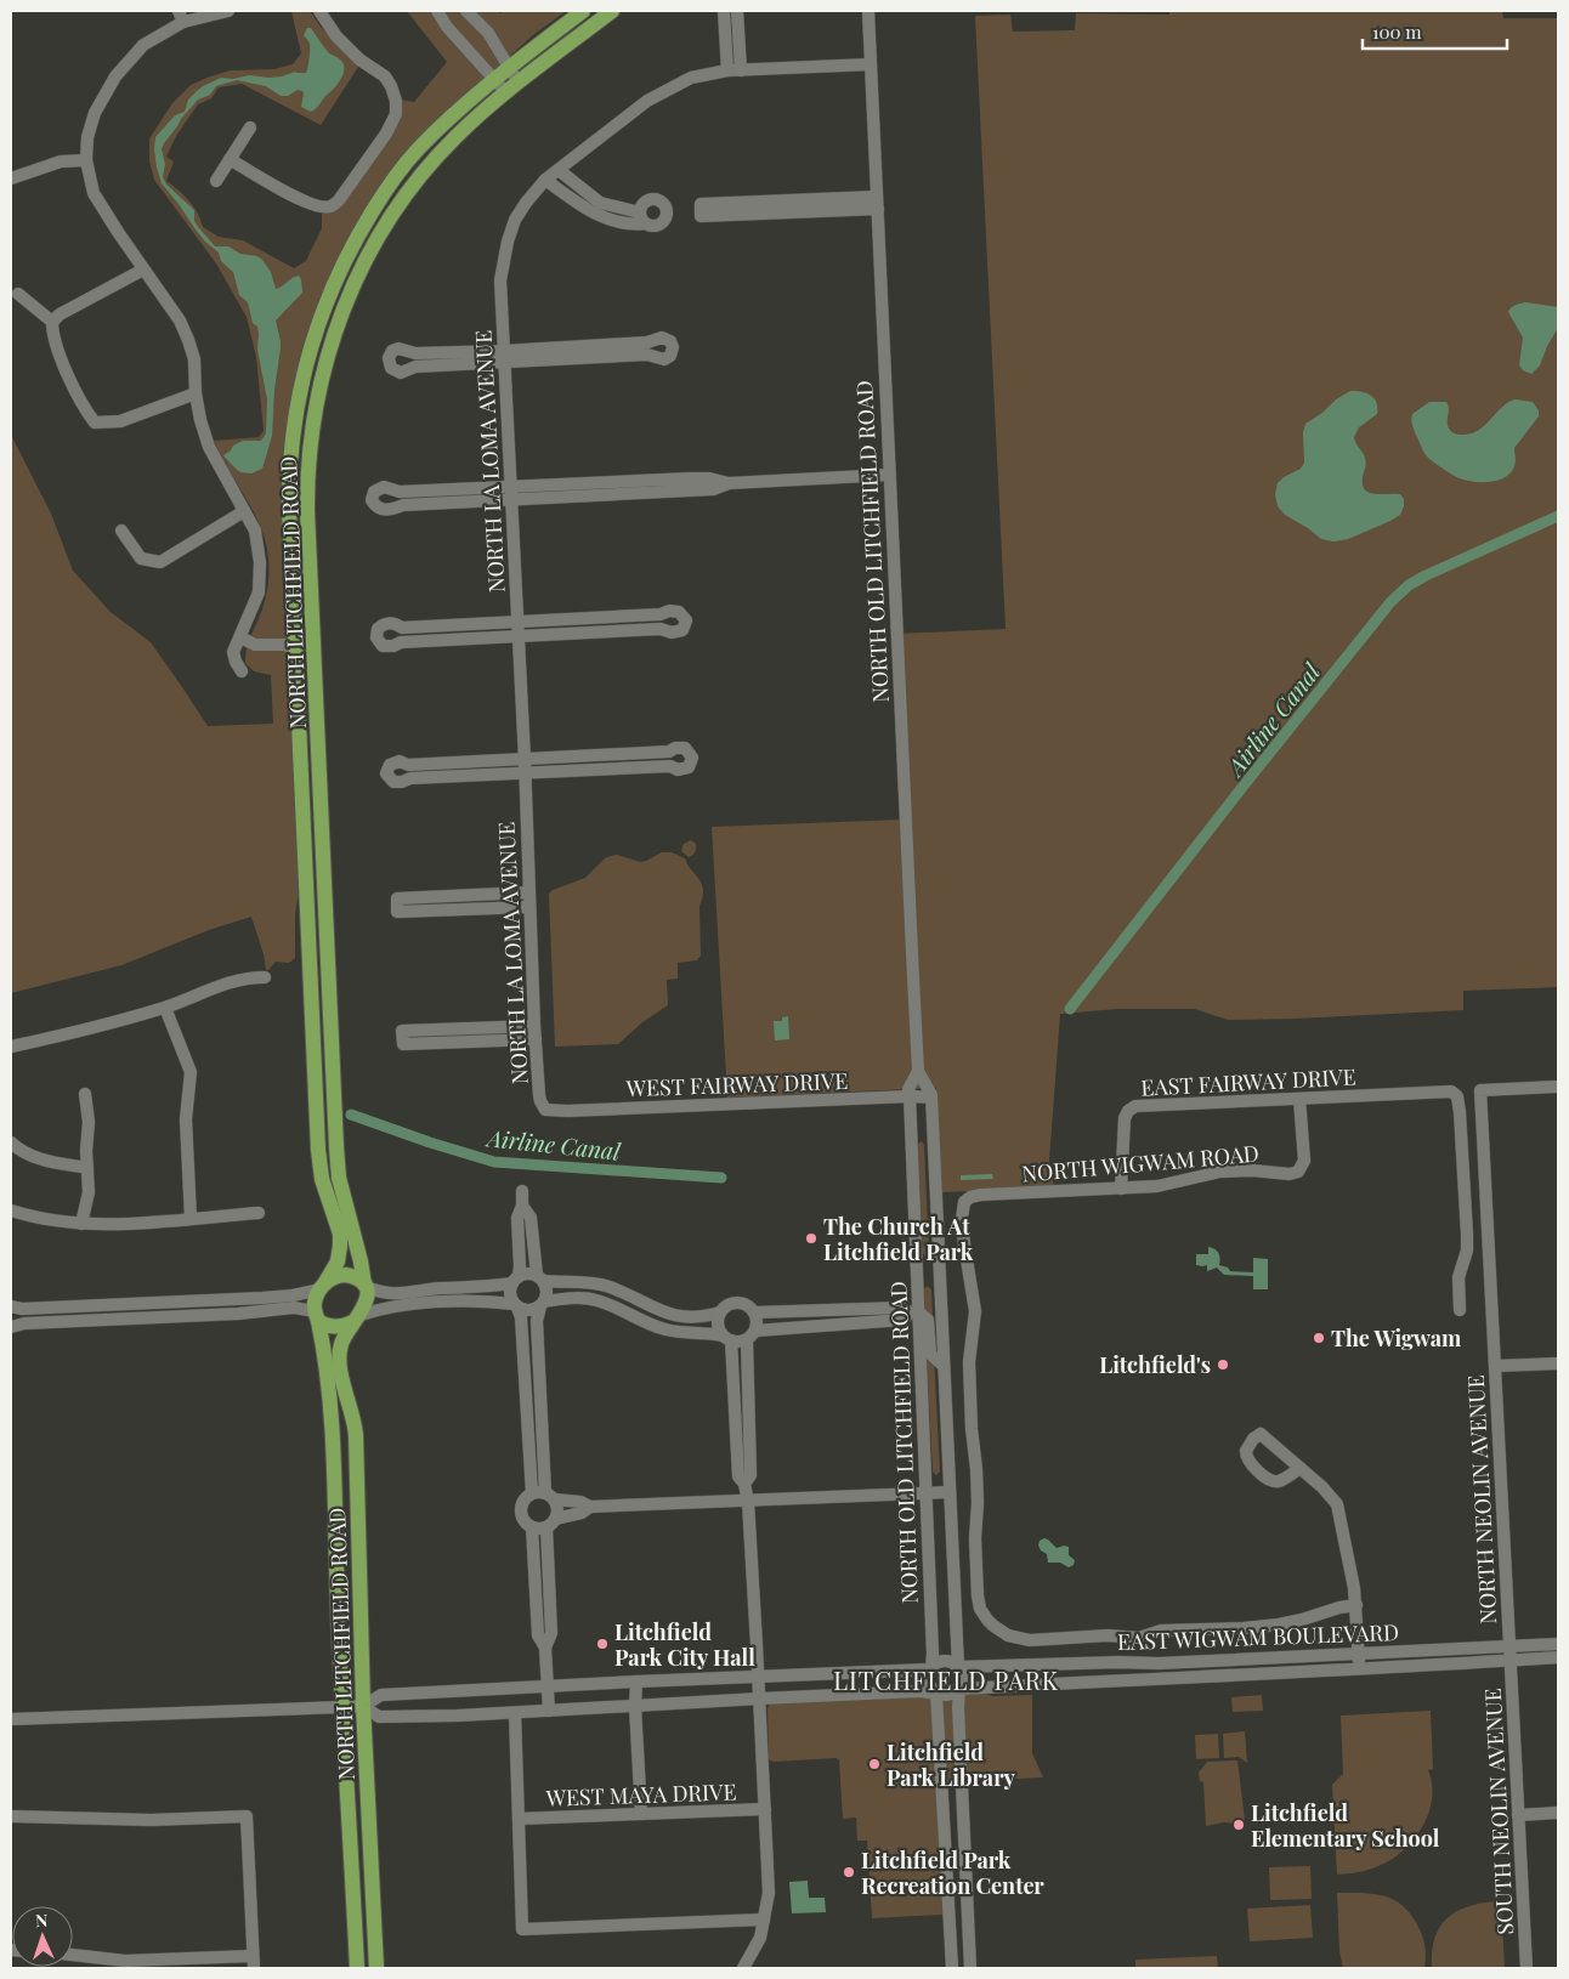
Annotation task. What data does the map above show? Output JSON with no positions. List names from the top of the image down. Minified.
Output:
{"streets":{"main road":["NORTH LITCHFIELD ROAD"],"street":["NORTH LA LOMA AVENUE","NORTH OLD LITCHFIELD ROAD","EAST FAIRWAY DRIVE","WEST FAIRWAY DRIVE","NORTH WIGWAM ROAD","NORTH NEOLIN AVENUE","EAST WIGWAM BOULEVARD","WEST MAYA DRIVE","SOUTH NEOLIN AVENUE"]},"crossings":[["NORTH LA LOMA AVENUE","NORTH OLD LITCHFIELD ROAD"],["NORTH LA LOMA AVENUE","WEST FAIRWAY DRIVE"],["NORTH OLD LITCHFIELD ROAD","WEST FAIRWAY DRIVE"],["NORTH OLD LITCHFIELD ROAD","EAST WIGWAM BOULEVARD"],["EAST FAIRWAY DRIVE","NORTH WIGWAM ROAD"],["NORTH NEOLIN AVENUE","EAST WIGWAM BOULEVARD"],["NORTH NEOLIN AVENUE","SOUTH NEOLIN AVENUE"],["EAST WIGWAM BOULEVARD","SOUTH NEOLIN AVENUE"]],"districts":["LITCHFIELD PARK"],"water":["Airline Canal"],"places":["The Church At Litchfield Park","The Wigwam","Litchfield's","Litchfield Park City Hall","Litchfield Park Library","Litchfield Elementary School","Litchfield Park Recreation Center"],"scale_bar":"100 m","north":"top"}
